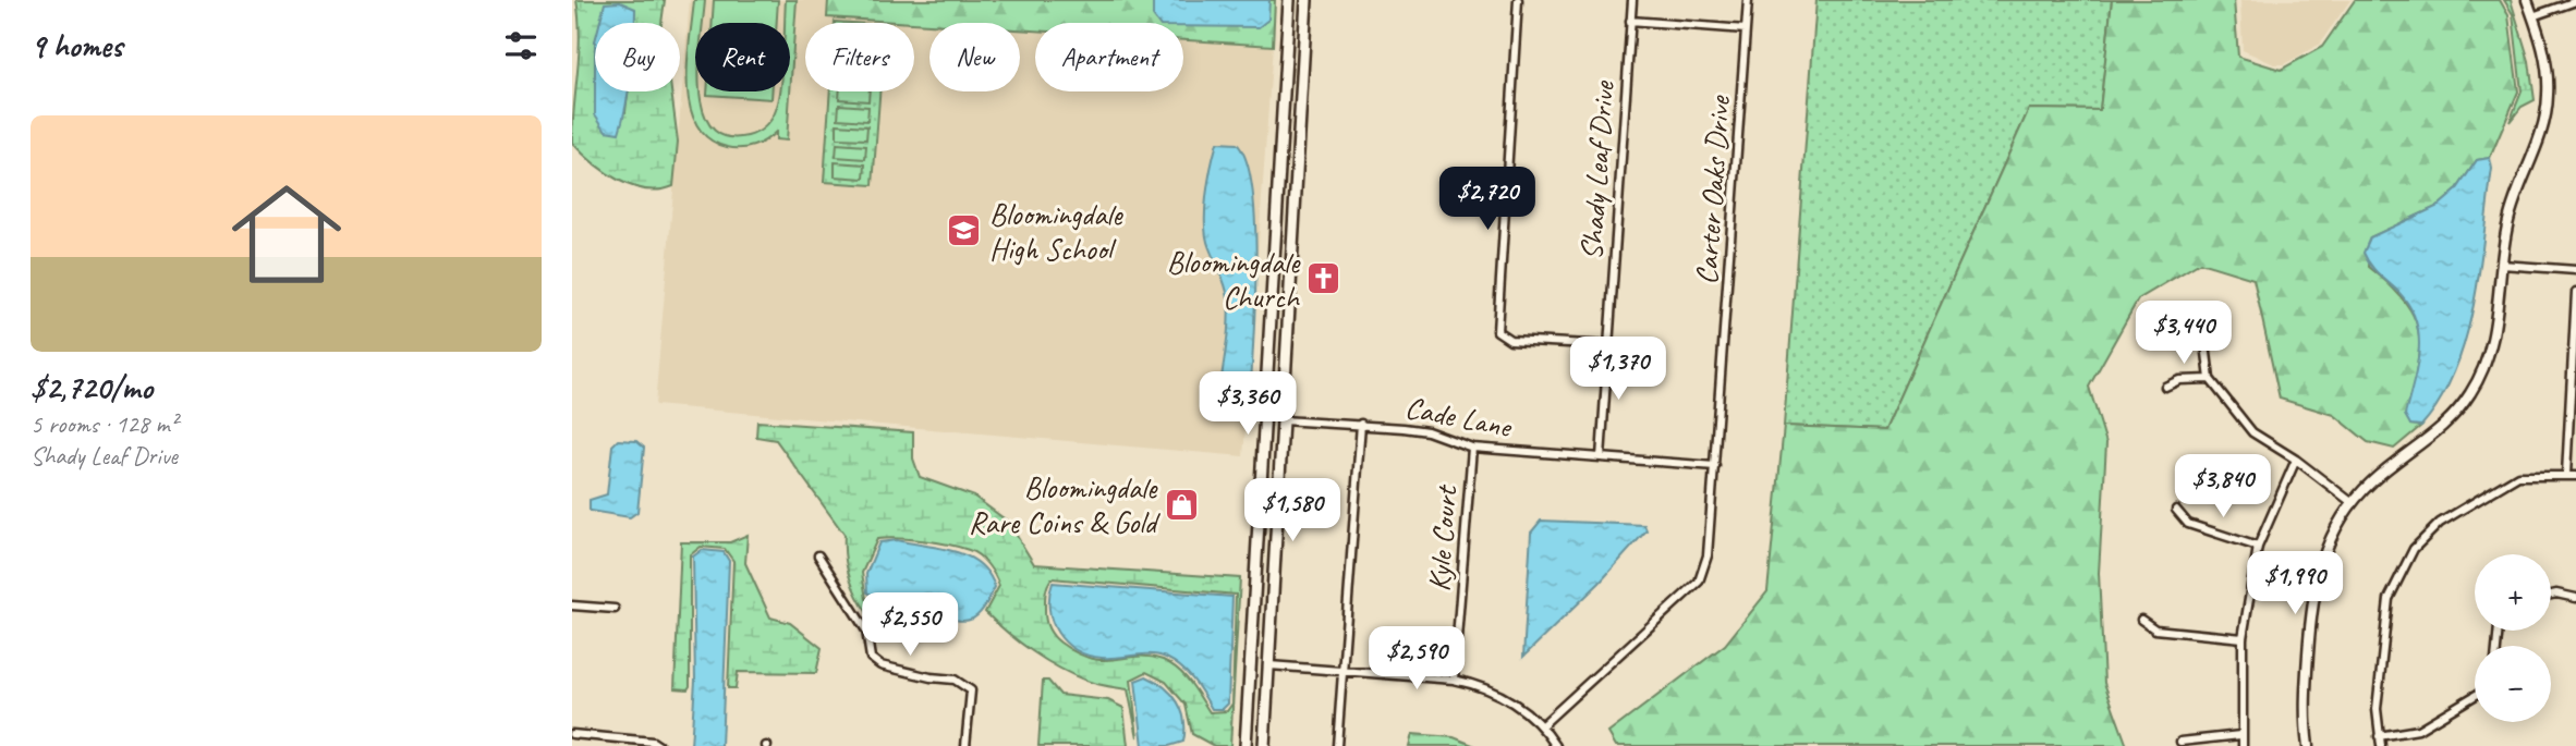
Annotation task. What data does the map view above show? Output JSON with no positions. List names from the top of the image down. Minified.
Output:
{"streets":{"street":["Shady Leaf Drive","Carter Oaks Drive","Cade Lane","Kyle Court"]},"crossings":[["Shady Leaf Drive","Cade Lane"],["Carter Oaks Drive","Cade Lane"],["Cade Lane","Kyle Court"]],"places":{"school or university":["Bloomingdale High School"],"church":["Bloomingdale Church"],"shop":["Bloomingdale Rare Coins & Gold"]},"page":{"heading":"9 homes","chip":["Buy","Rent","Filters","New","Apartment"],"list":[{"name":"$2,720/mo","note":"5 rooms · 128 m² · Shady Leaf Drive"}],"price":["$2,720","$3,440","$1,370","$3,360","$3,840","$1,580","$1,990","$2,550","$2,590"],"map_buttons":["+","−"]}}
